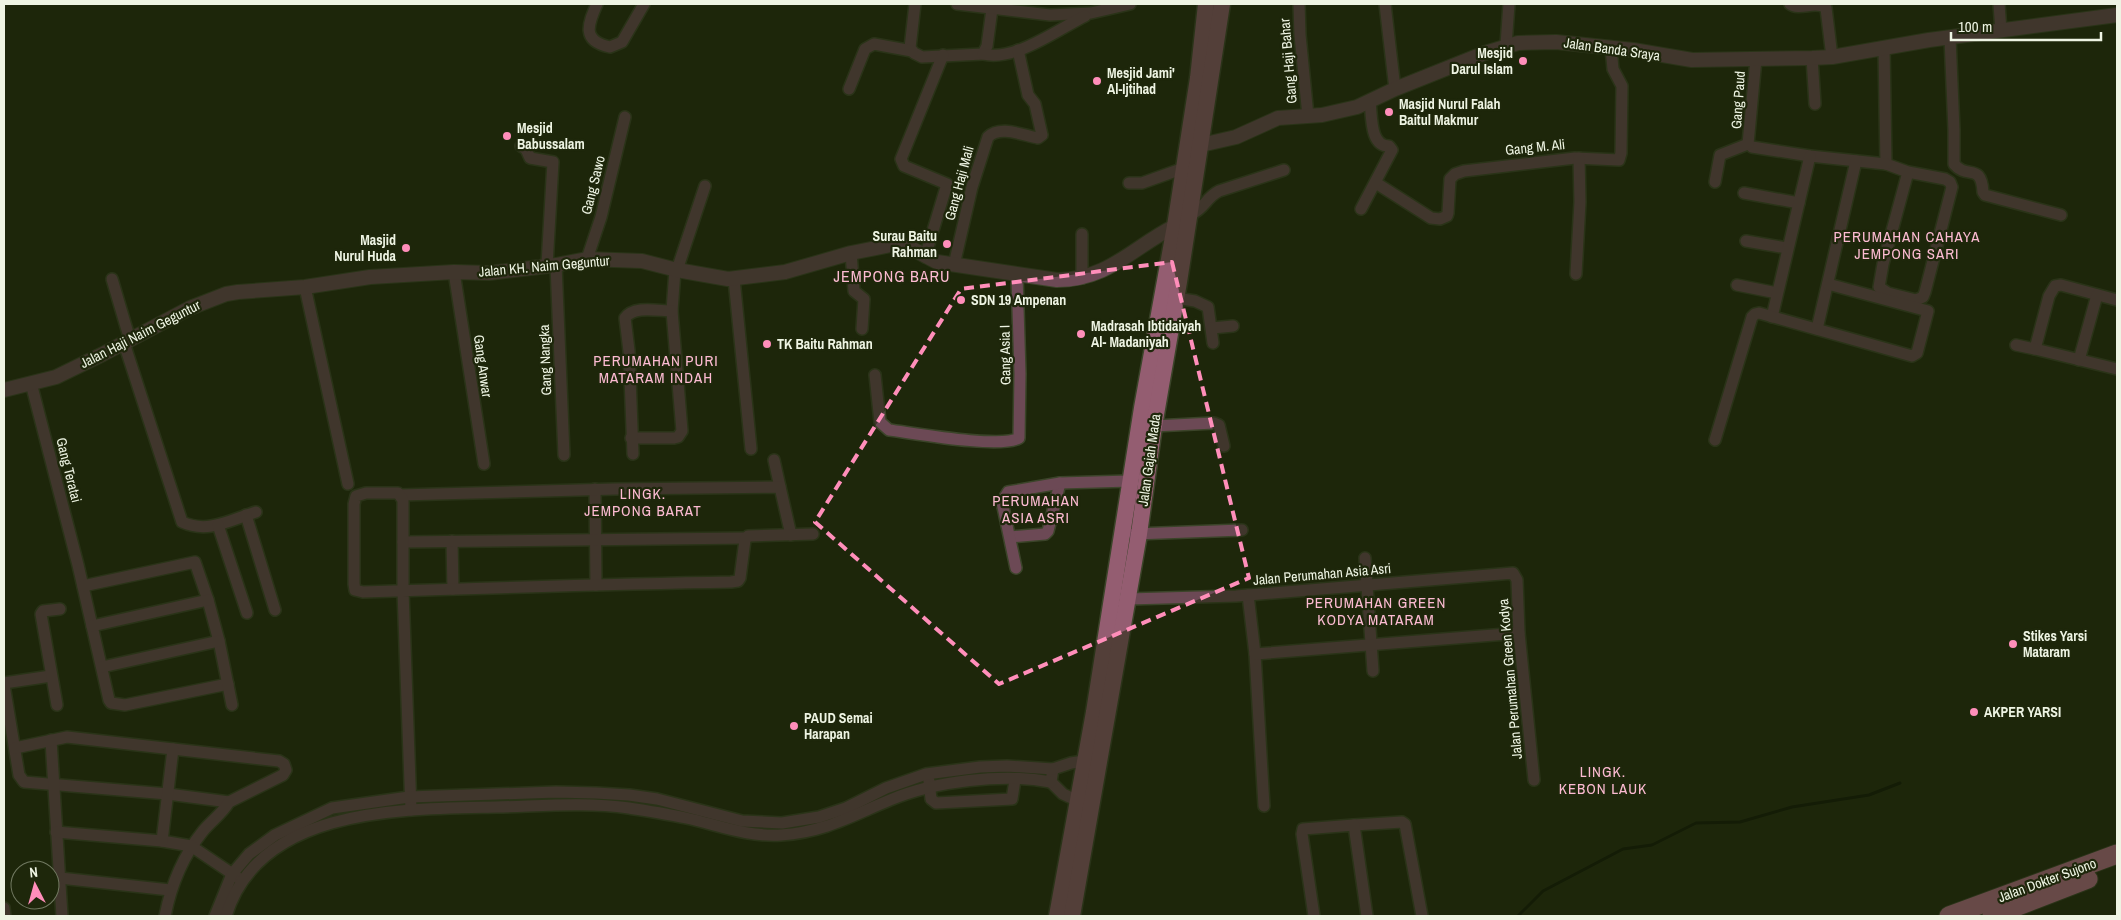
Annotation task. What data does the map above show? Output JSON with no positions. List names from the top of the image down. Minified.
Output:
{"streets":{"highway":["Jalan Dokter Sujono"],"main road":["Jalan Gajah Mada"],"street":["Jalan Banda Sraya","Gang Haji Bahar","Gang Paud","Gang M. Ali","Gang Haji Mali","Gang Sawo","Jalan KH. Naim Geguntur","Jalan Haji Naim Geguntur","Gang Asia I","Gang Nangka","Gang Anwar","Gang Teratai","Jalan Perumahan Asia Asri","Jalan Perumahan Green Kodya"]},"crossings":[["Jalan Banda Sraya","Gang Haji Bahar"],["Jalan Banda Sraya","Gang Paud"],["Jalan Banda Sraya","Gang M. Ali"],["Jalan Banda Sraya","Jalan Gajah Mada"],["Gang Haji Mali","Jalan KH. Naim Geguntur"],["Gang Sawo","Jalan KH. Naim Geguntur"],["Jalan KH. Naim Geguntur","Jalan Haji Naim Geguntur"],["Jalan KH. Naim Geguntur","Gang Asia I"],["Jalan KH. Naim Geguntur","Gang Nangka"],["Jalan KH. Naim Geguntur","Gang Anwar"],["Jalan KH. Naim Geguntur","Jalan Gajah Mada"],["Jalan Haji Naim Geguntur","Gang Teratai"],["Jalan Gajah Mada","Jalan Perumahan Asia Asri"],["Jalan Perumahan Asia Asri","Jalan Perumahan Green Kodya"]],"districts":["PERUMAHAN CAHAYA JEMPONG SARI","JEMPONG BARU","PERUMAHAN PURI MATARAM INDAH","LINGK. JEMPONG BARAT","PERUMAHAN ASIA ASRI","PERUMAHAN GREEN KODYA MATARAM","LINGK. KEBON LAUK"],"places":["Mesjid Darul Islam","Mesjid Jami' Al-Ijtihad","Masjid Nurul Falah Baitul Makmur","Mesjid Babussalam","Surau Baitu Rahman","Masjid Nurul Huda","SDN 19 Ampenan","Madrasah Ibtidaiyah Al- Madaniyah","TK Baitu Rahman","Stikes Yarsi Mataram","AKPER YARSI","PAUD Semai Harapan"],"scale_bar":"100 m","north":"top"}
